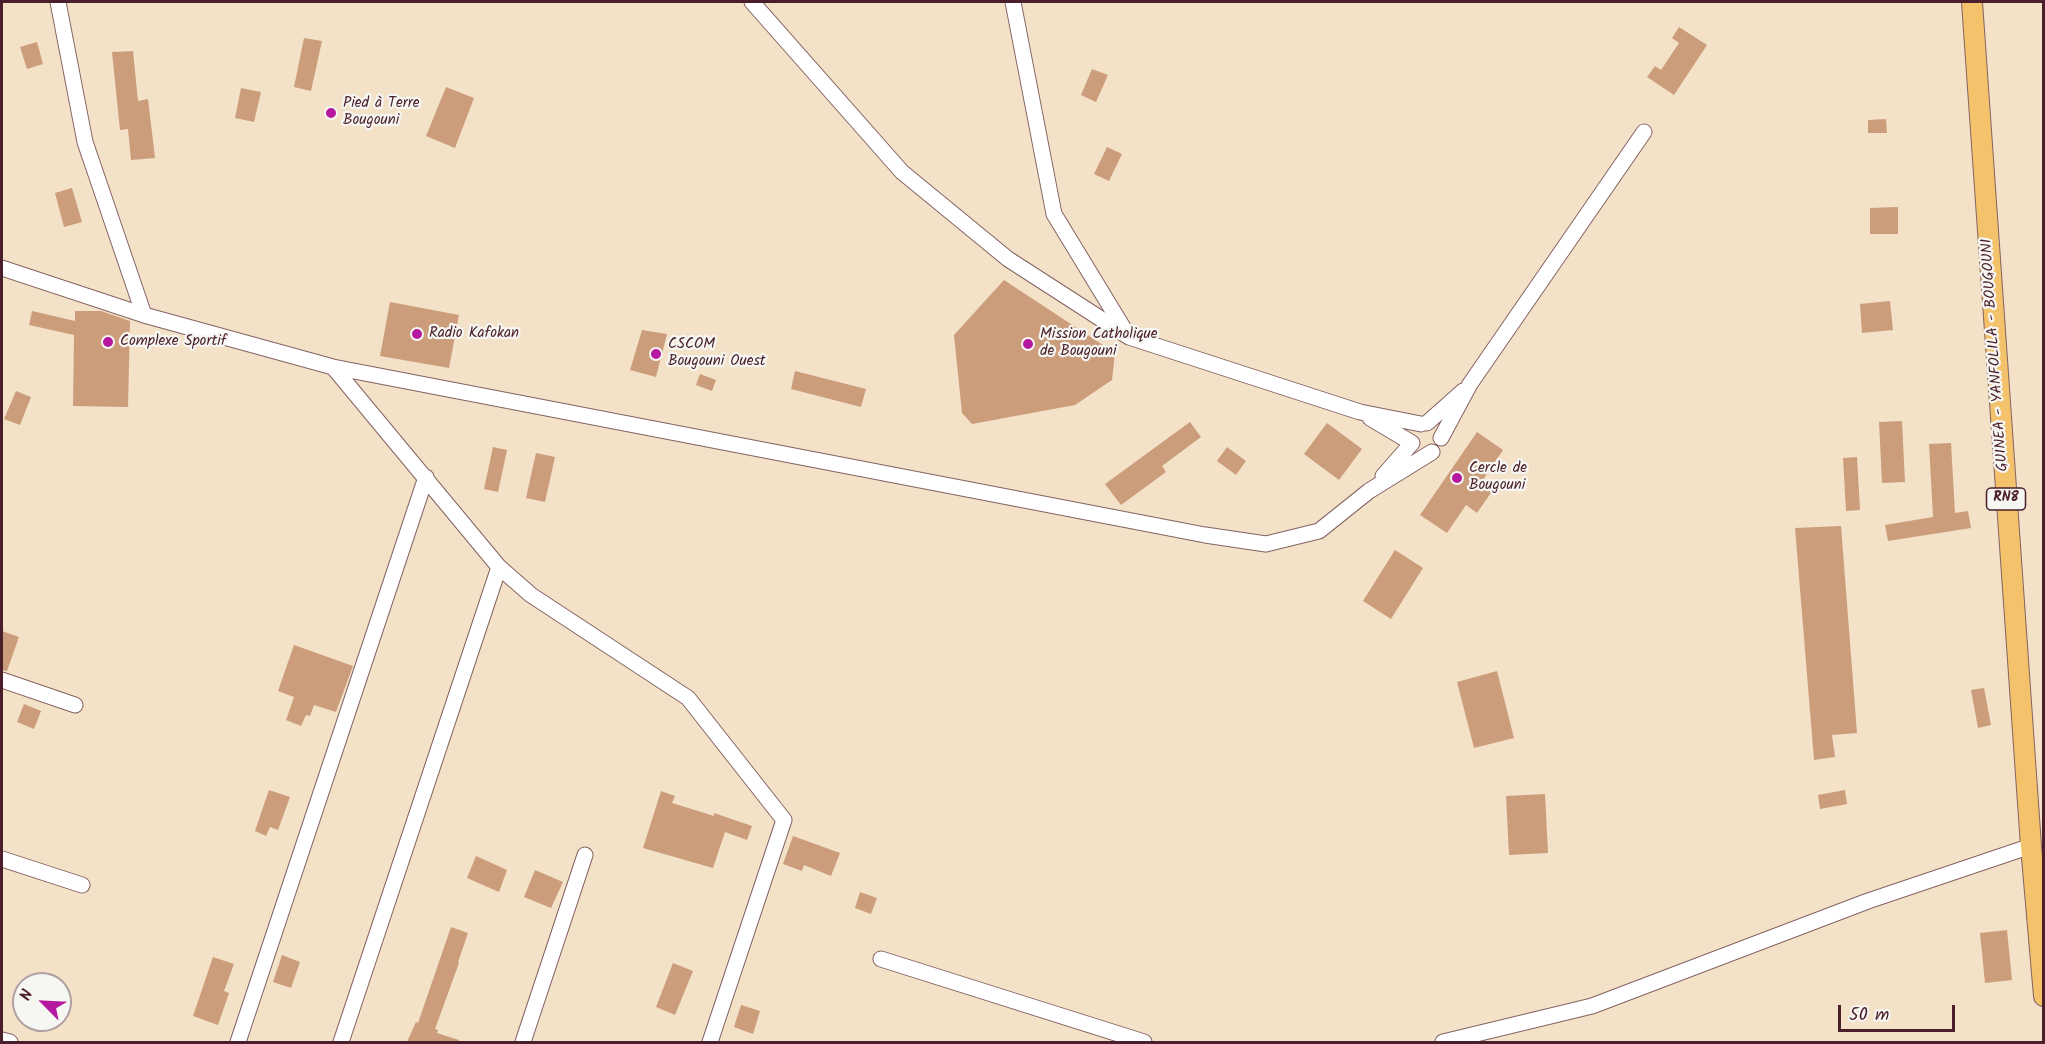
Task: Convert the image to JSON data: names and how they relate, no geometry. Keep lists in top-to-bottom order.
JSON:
{
  "streets": {
    "main road": ["GUINEA - YANFOLILA - BOUGOUNI", "RN8"]
  },
  "places": [
    "Pied à Terre Bougouni",
    "Radio Kafokan",
    "Complexe Sportif",
    "Mission Catholique de Bougouni",
    "CSCOM Bougouni Ouest",
    "Cercle de Bougouni"
  ],
  "scale_bar": "50 m",
  "north": "top left"
}
